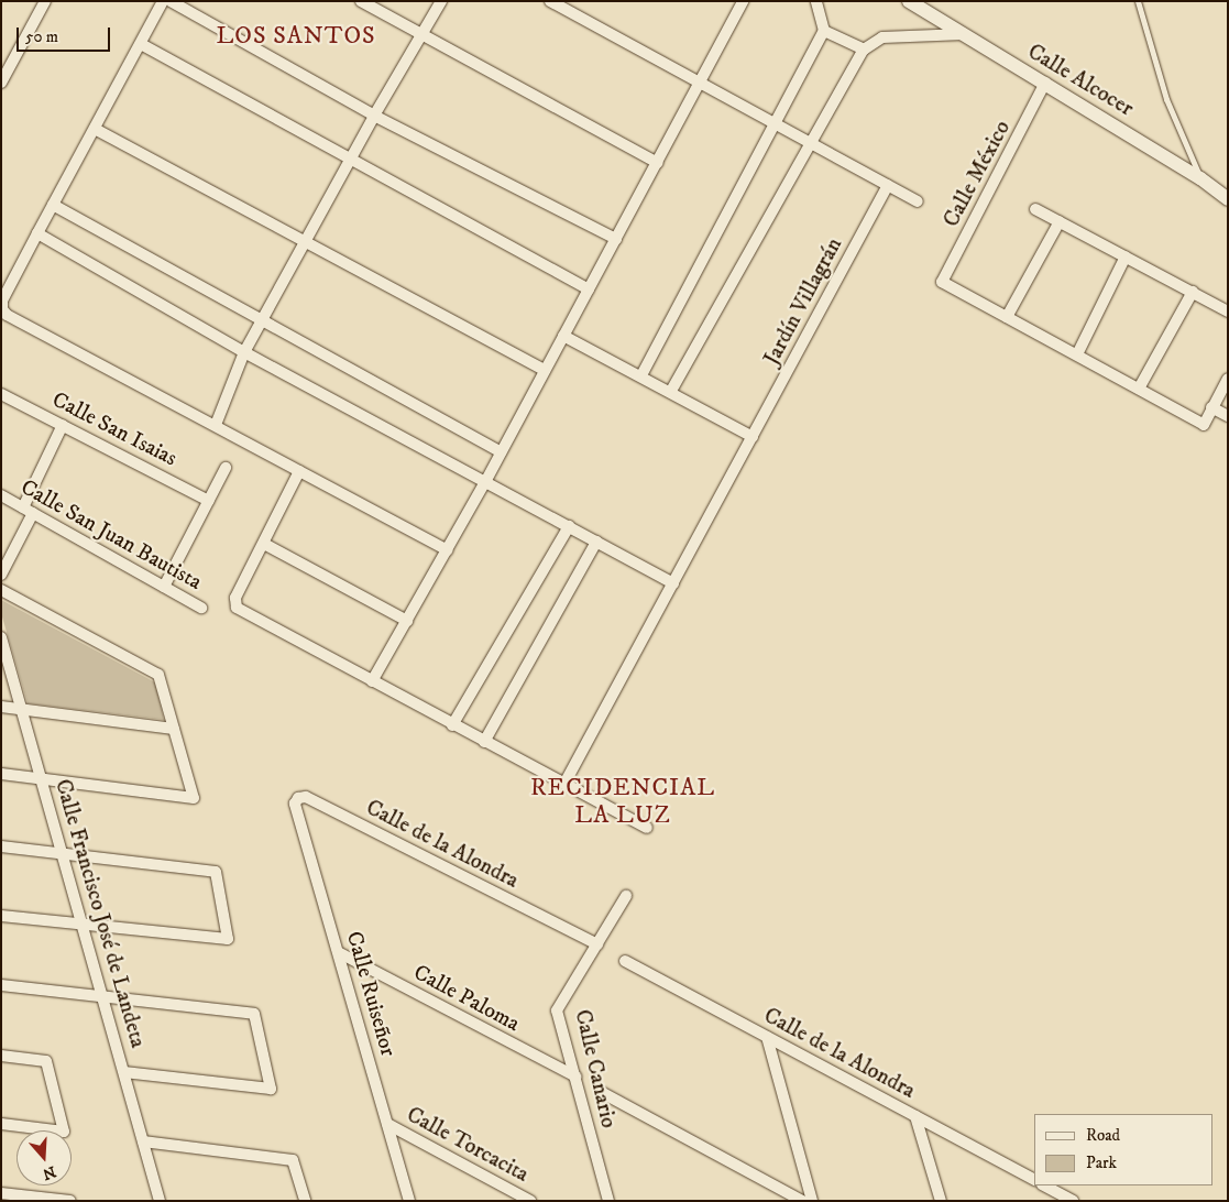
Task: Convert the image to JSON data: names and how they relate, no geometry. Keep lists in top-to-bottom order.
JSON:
{
  "streets": {
    "street": [
      "Calle Alcocer",
      "Calle México",
      "Jardín Villagrán",
      "Calle San Isaias",
      "Calle San Juan Bautista",
      "Calle de la Alondra",
      "Calle Francisco José de Landeta",
      "Calle Ruiseñor",
      "Calle Paloma",
      "Calle Canario",
      "Calle Torcacita"
    ]
  },
  "crossings": [
    ["Calle Alcocer", "Calle México"],
    ["Calle de la Alondra", "Calle Ruiseñor"],
    ["Calle de la Alondra", "Calle Canario"],
    ["Calle Ruiseñor", "Calle Paloma"],
    ["Calle Ruiseñor", "Calle Torcacita"],
    ["Calle Paloma", "Calle Canario"]
  ],
  "districts": ["LOS SANTOS", "RECIDENCIAL LA LUZ"],
  "legend": ["Road", "Park"],
  "scale_bar": "50 m",
  "north": "bottom"
}
